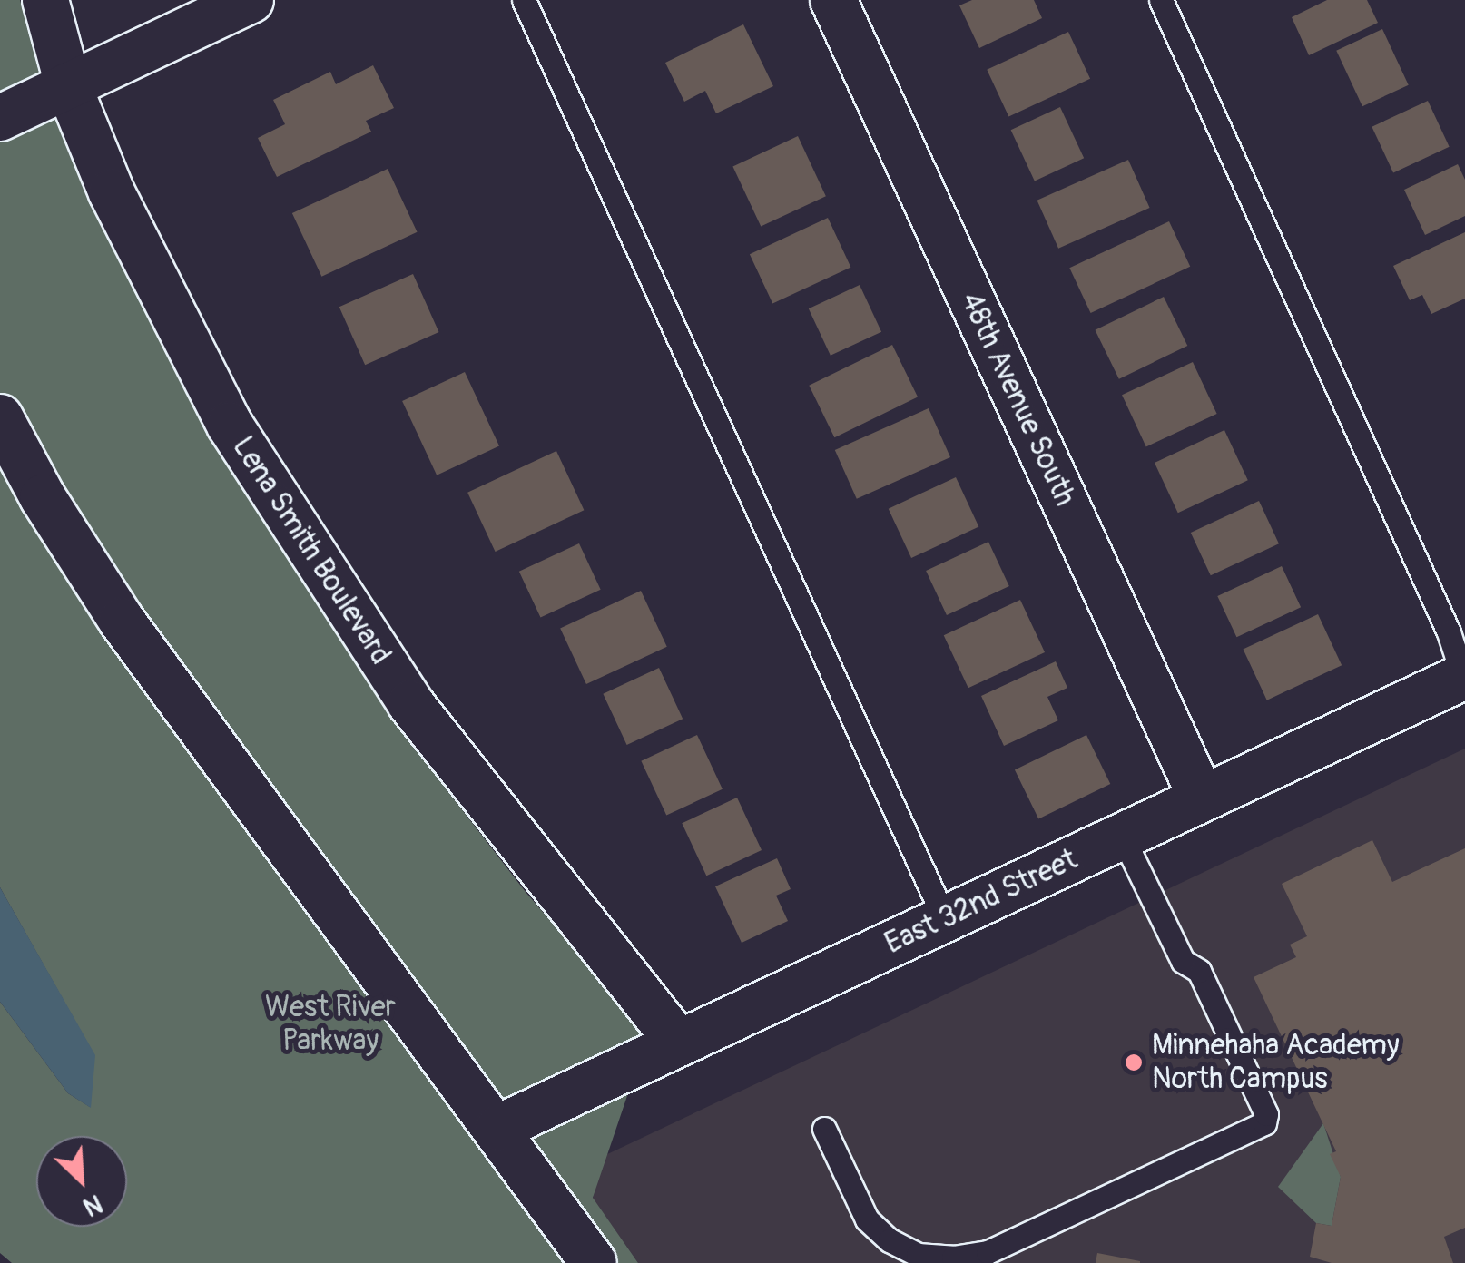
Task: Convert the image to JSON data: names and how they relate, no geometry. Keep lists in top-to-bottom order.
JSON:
{
  "streets": {
    "street": ["48th Avenue South", "Lena Smith Boulevard", "East 32nd Street"]
  },
  "crossings": [
    ["48th Avenue South", "East 32nd Street"],
    ["Lena Smith Boulevard", "East 32nd Street"]
  ],
  "parks": ["West River Parkway"],
  "places": ["Minnehaha Academy North Campus"],
  "north": "bottom right"
}
